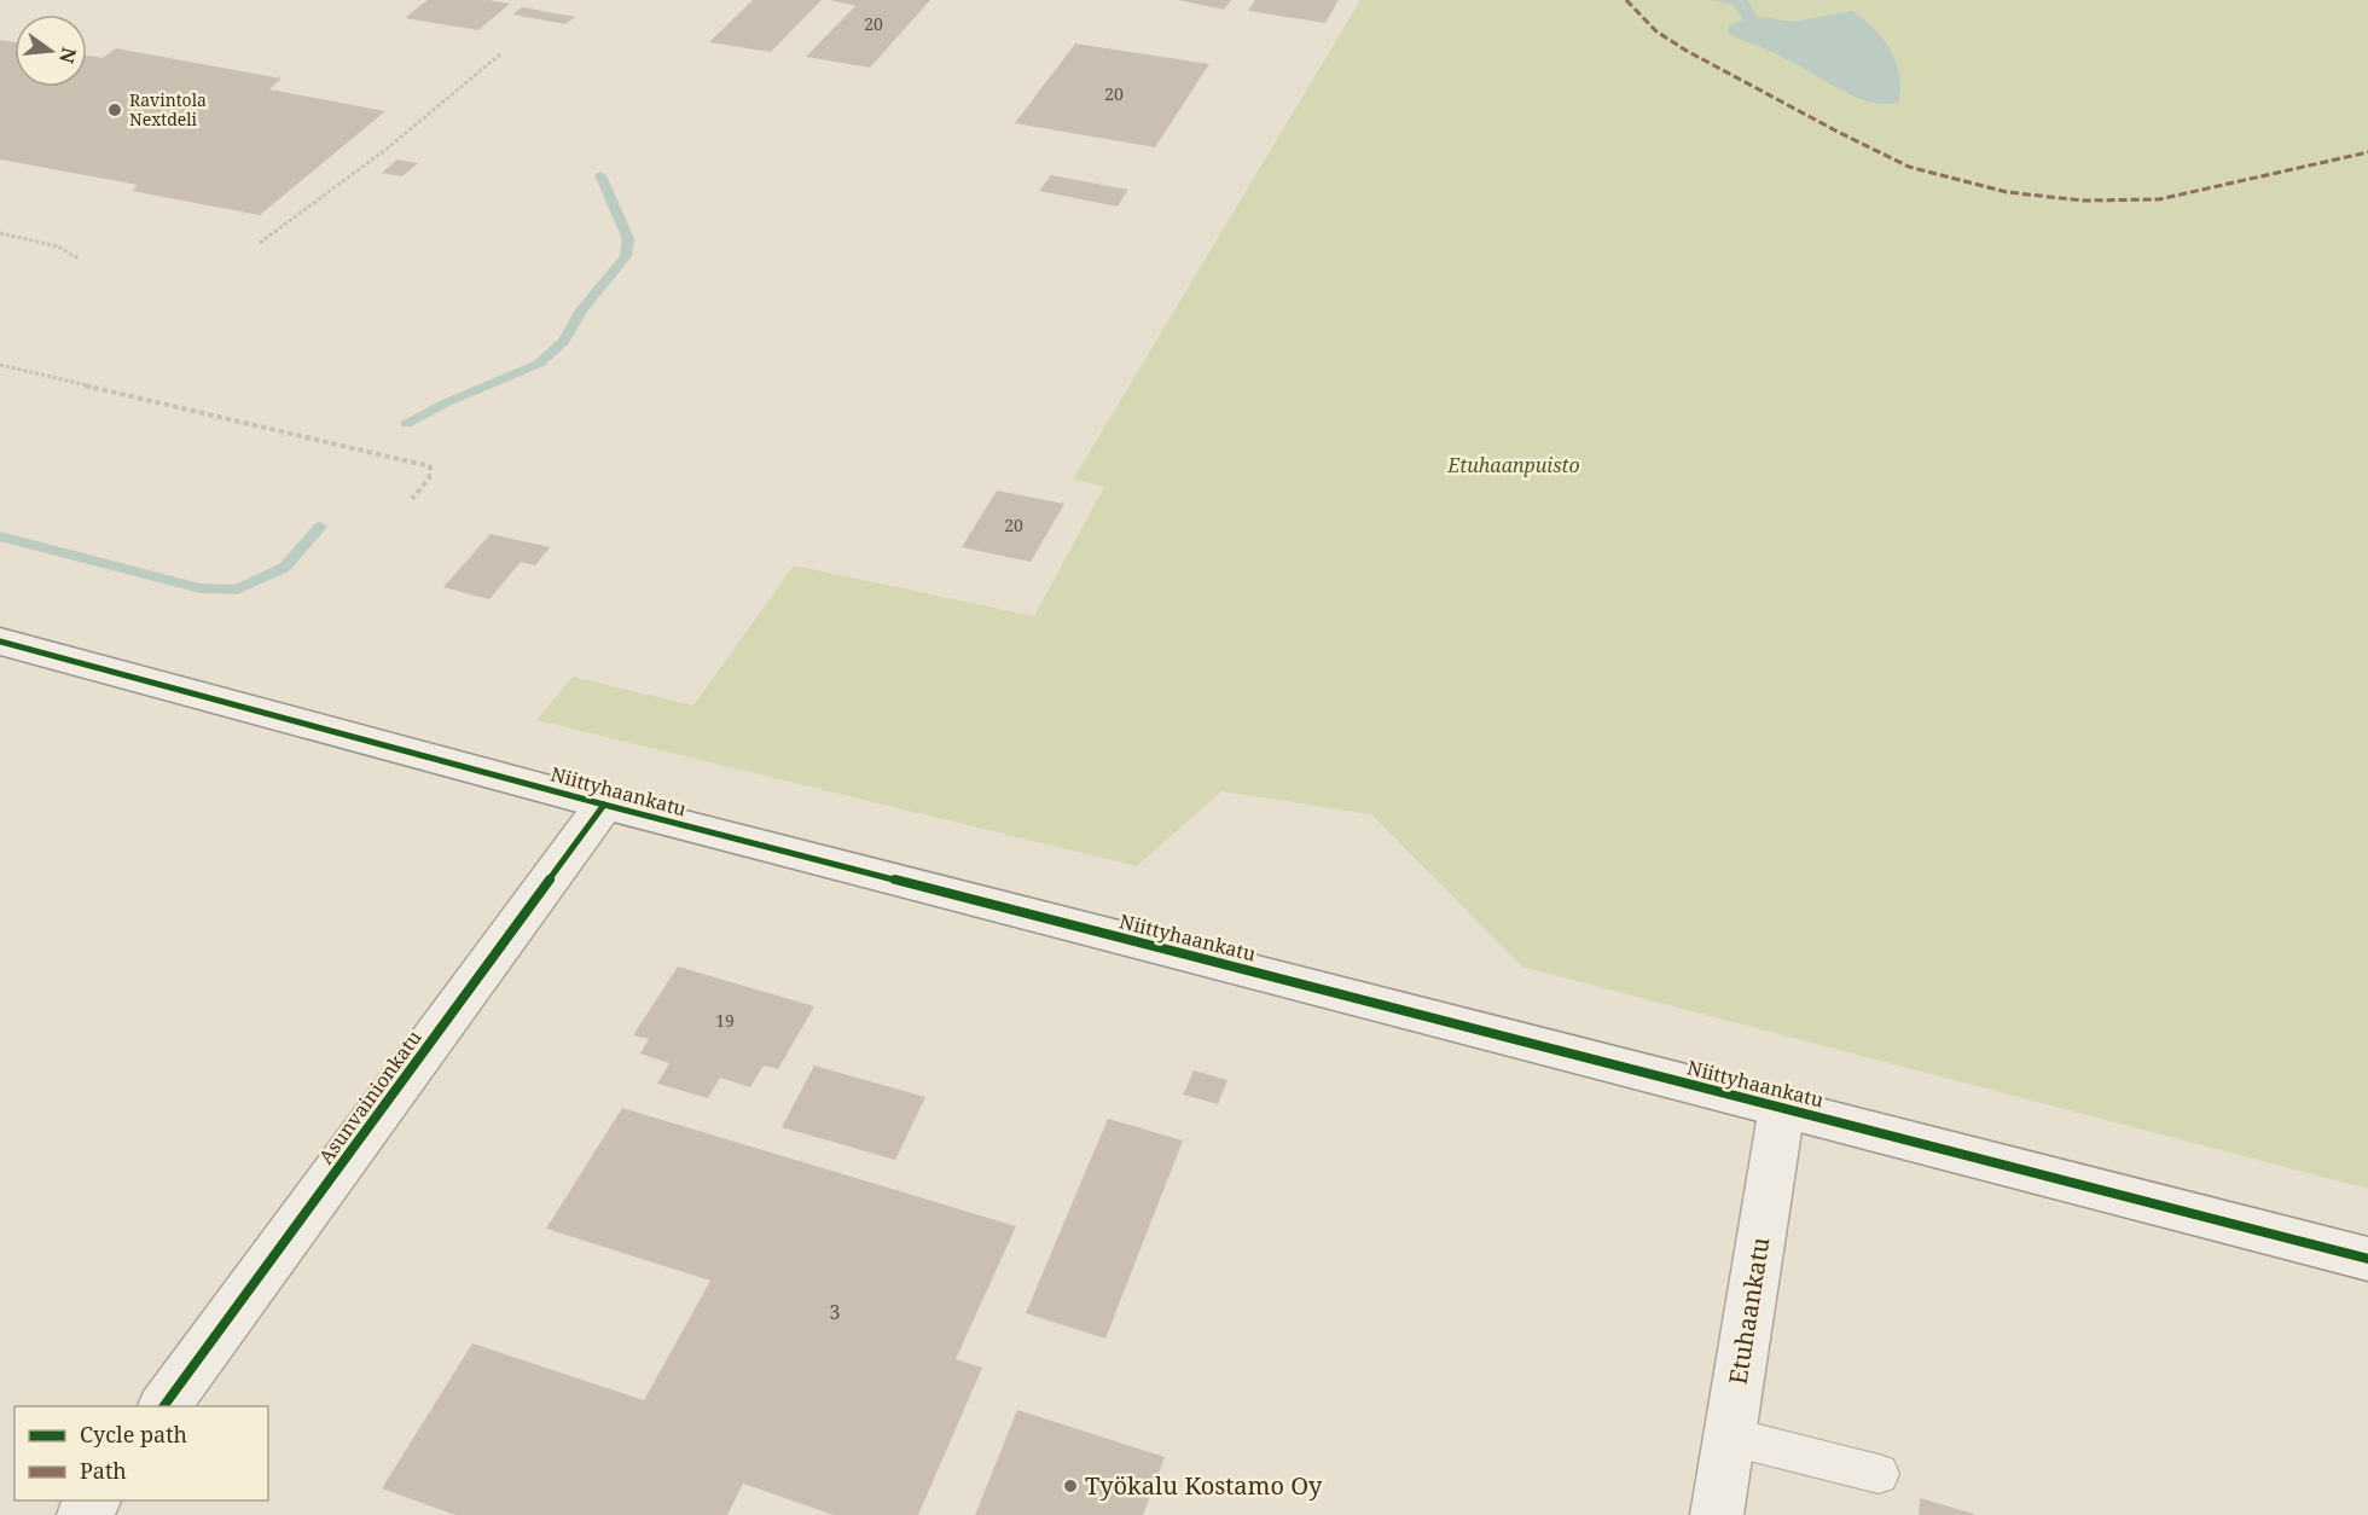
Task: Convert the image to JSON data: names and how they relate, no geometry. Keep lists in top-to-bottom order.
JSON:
{
  "streets": {
    "street": ["Niittyhaankatu", "Asunvainionkatu", "Etuhaankatu"]
  },
  "crossings": [
    ["Niittyhaankatu", "Asunvainionkatu"],
    ["Niittyhaankatu", "Etuhaankatu"]
  ],
  "parks": ["Etuhaanpuisto"],
  "places": ["Ravintola Nextdeli", "Työkalu Kostamo Oy"],
  "house_numbers": [
    "20",
    "20",
    "20",
    "19",
    "3"
  ],
  "legend": ["Cycle path", "Path"],
  "north": "right"
}
